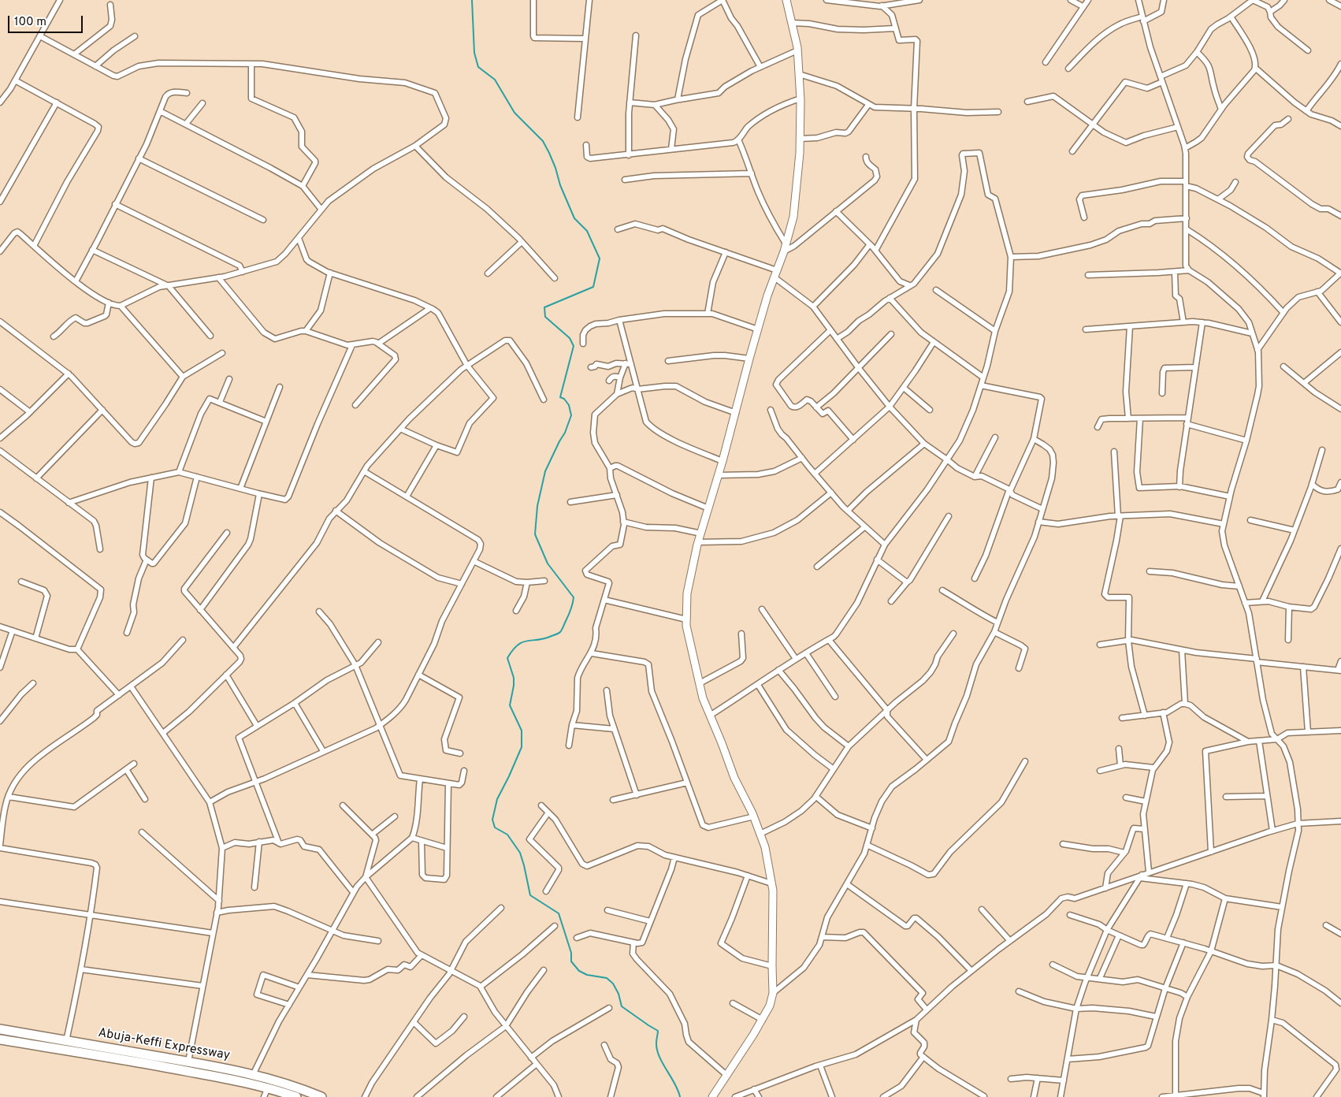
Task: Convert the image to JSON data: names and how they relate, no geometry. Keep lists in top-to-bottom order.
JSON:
{
  "streets": {
    "highway": ["Abuja-Keffi Expressway"]
  },
  "scale_bar": "100 m"
}
